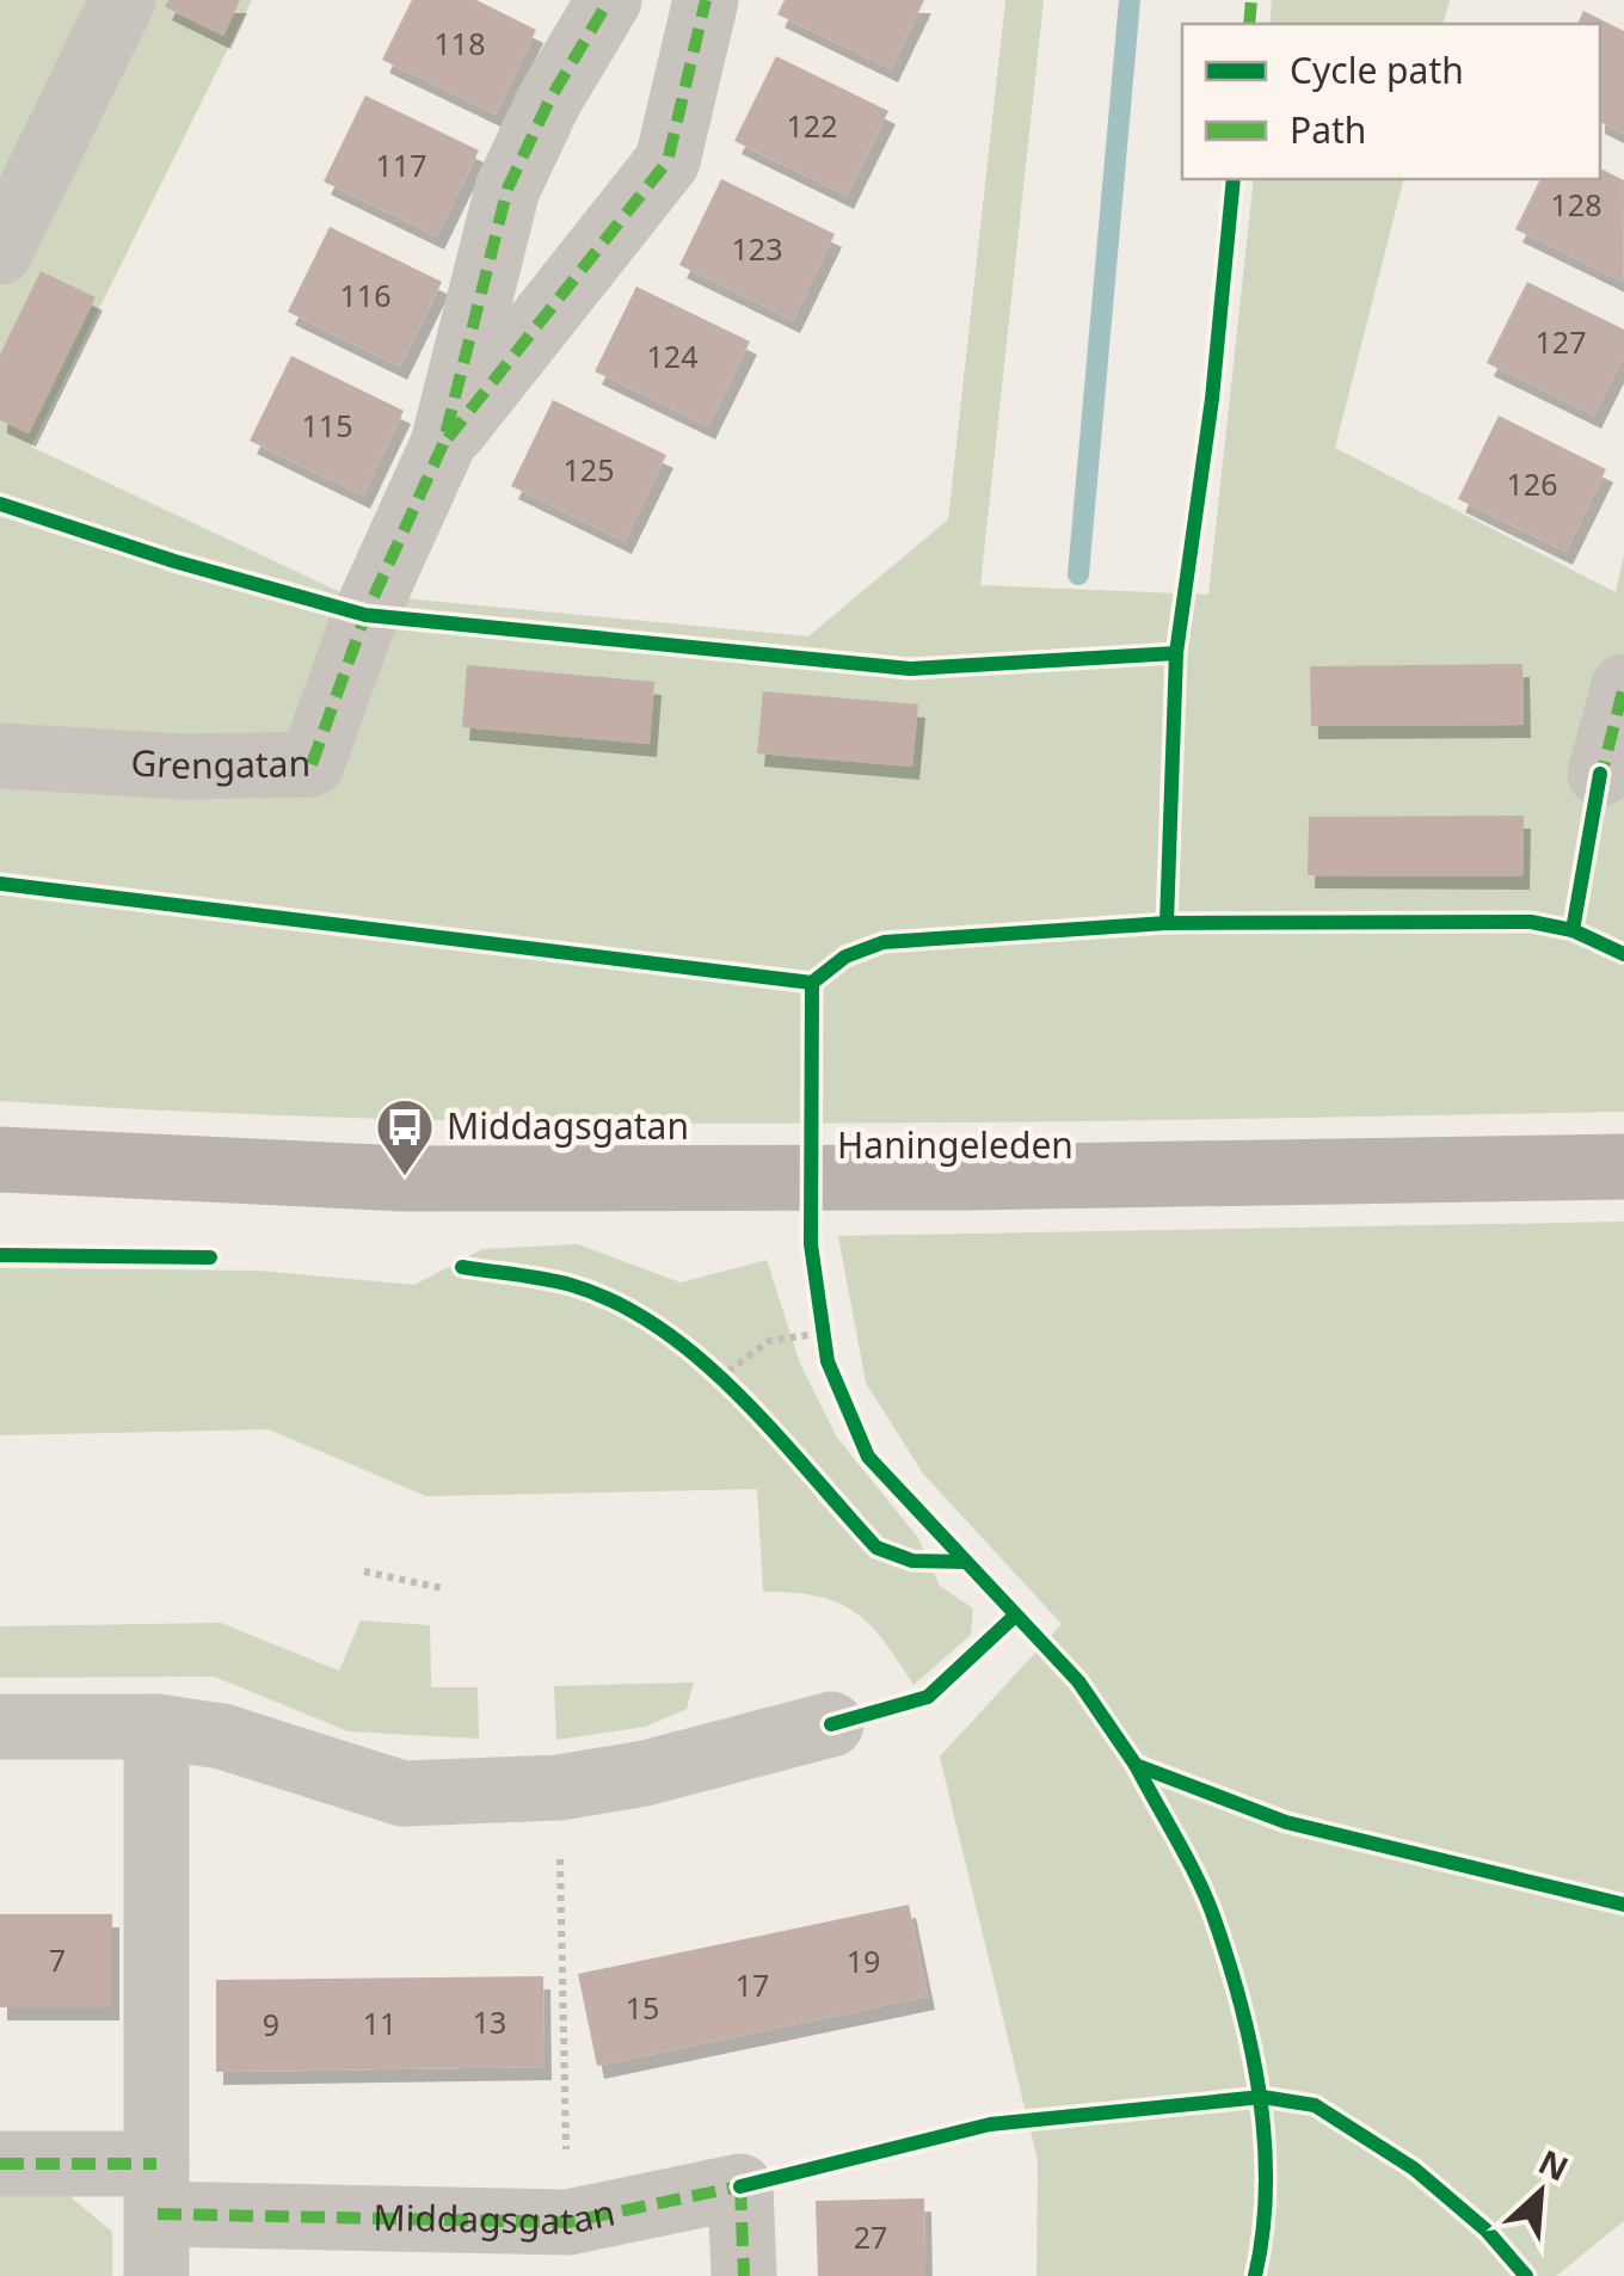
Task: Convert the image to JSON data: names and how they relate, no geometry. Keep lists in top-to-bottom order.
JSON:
{
  "streets": {
    "main road": ["Haningeleden"],
    "street": ["Grengatan", "Middagsgatan"]
  },
  "places": {
    "bus stop": ["Middagsgatan"]
  },
  "house_numbers": [
    "118",
    "122",
    "117",
    "128",
    "123",
    "116",
    "127",
    "124",
    "115",
    "125",
    "126",
    "7",
    "19",
    "17",
    "15",
    "13",
    "11",
    "9",
    "27"
  ],
  "legend": ["Cycle path", "Path"],
  "north": "top right"
}
